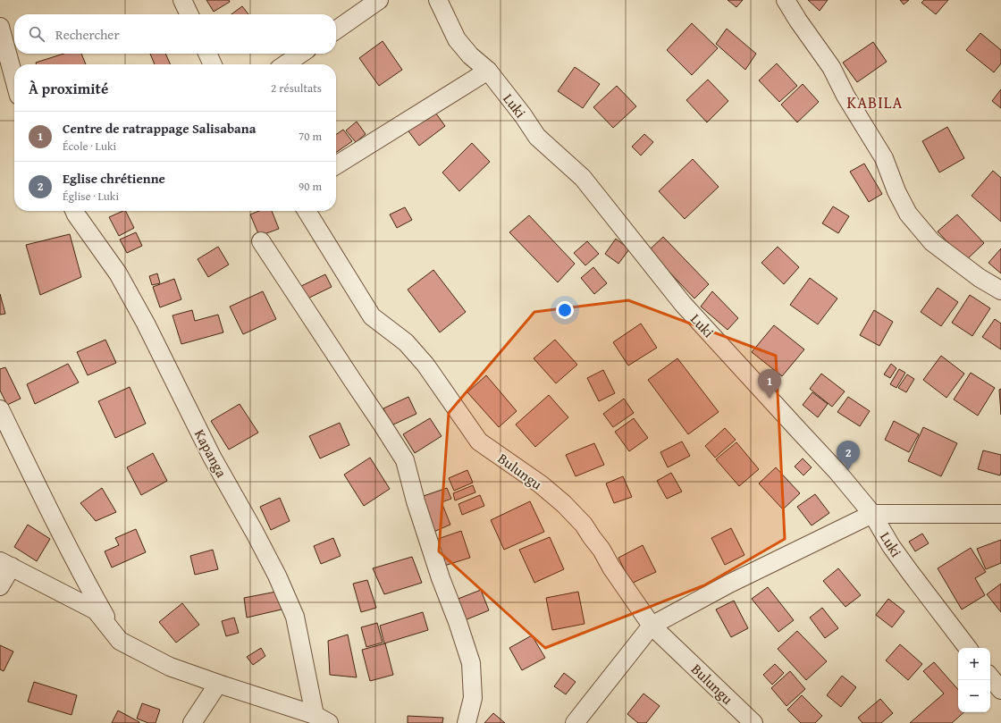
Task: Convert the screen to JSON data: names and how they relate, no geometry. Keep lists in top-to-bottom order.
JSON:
{
  "streets": {
    "street": ["Luki", "Kapanga", "Bulungu"]
  },
  "districts": ["KABILA"],
  "page": {
    "search": "Rechercher",
    "heading": ["À proximité", "2 résultats"],
    "list": [
      {
        "mark": "1",
        "name": "Centre de ratrappage Salisabana",
        "note": "École · Luki",
        "value": "70 m"
      },
      {
        "mark": "2",
        "name": "Eglise chrétienne",
        "note": "Église · Luki",
        "value": "90 m"
      }
    ],
    "pins": ["1", "2"],
    "map_buttons": ["+", "−"]
  }
}
